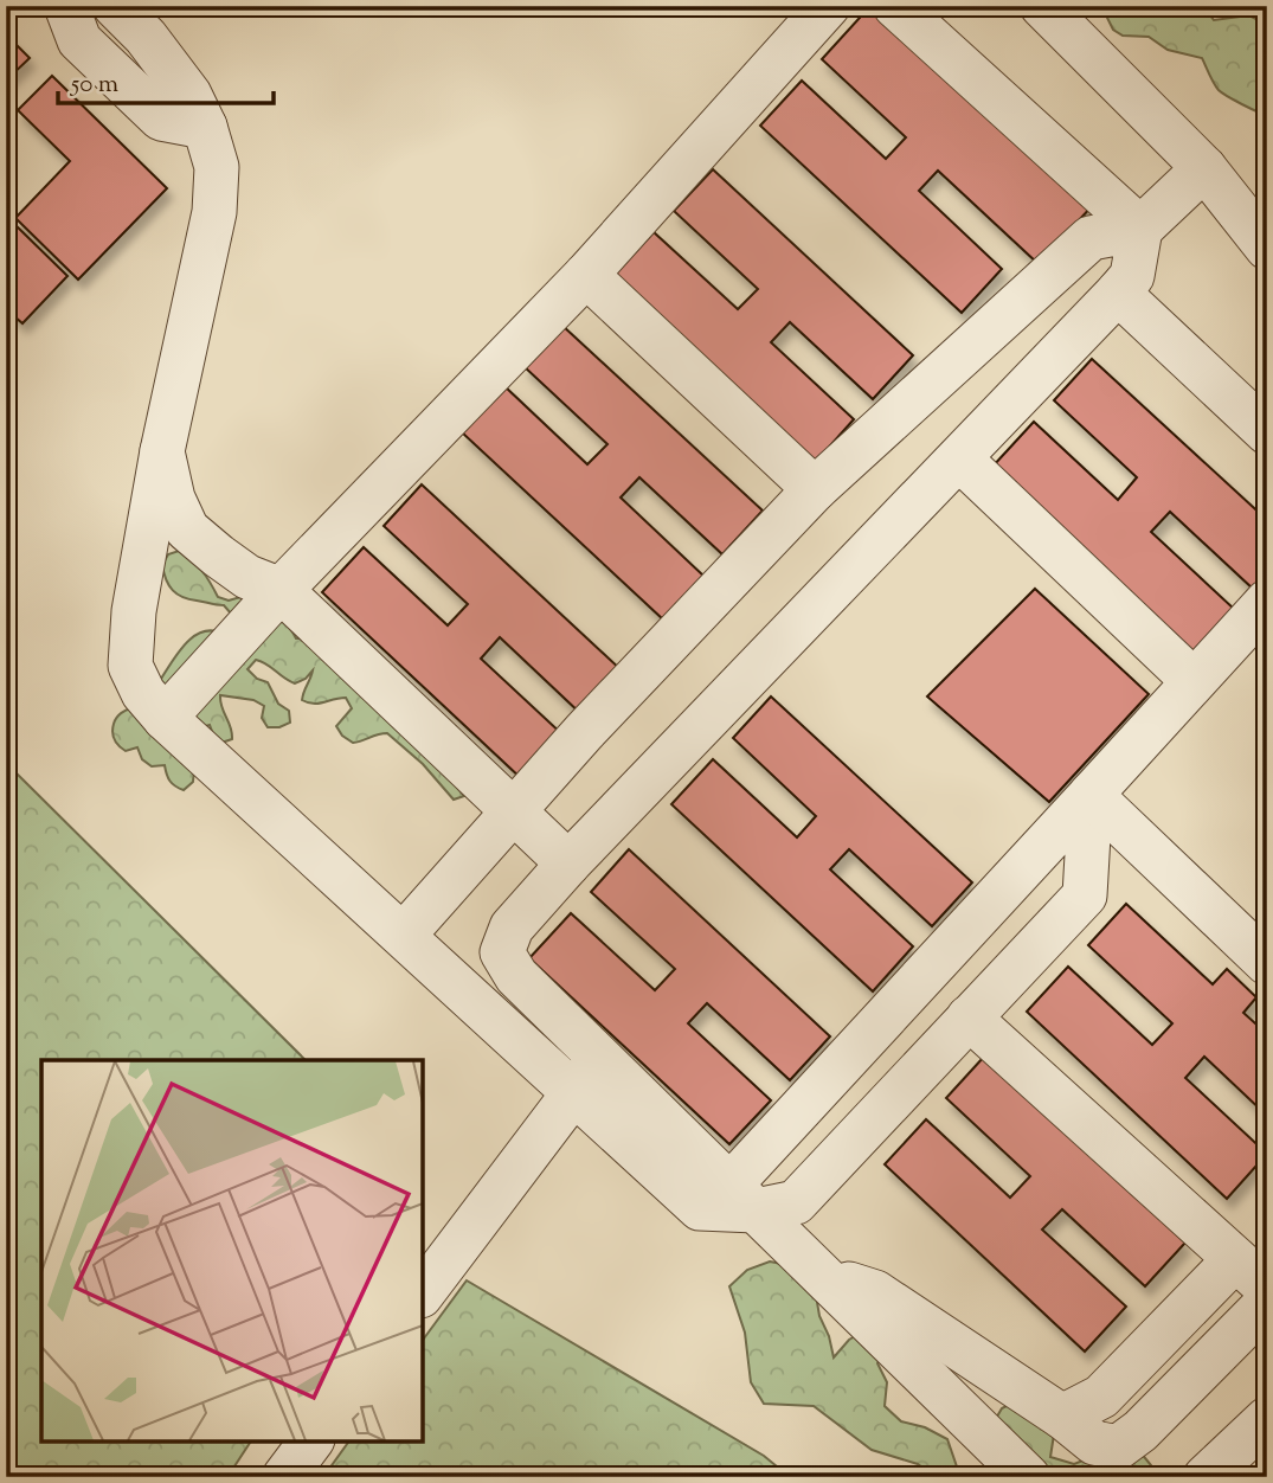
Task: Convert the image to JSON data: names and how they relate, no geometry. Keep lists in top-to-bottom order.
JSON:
{
  "scale_bar": "50 m"
}
